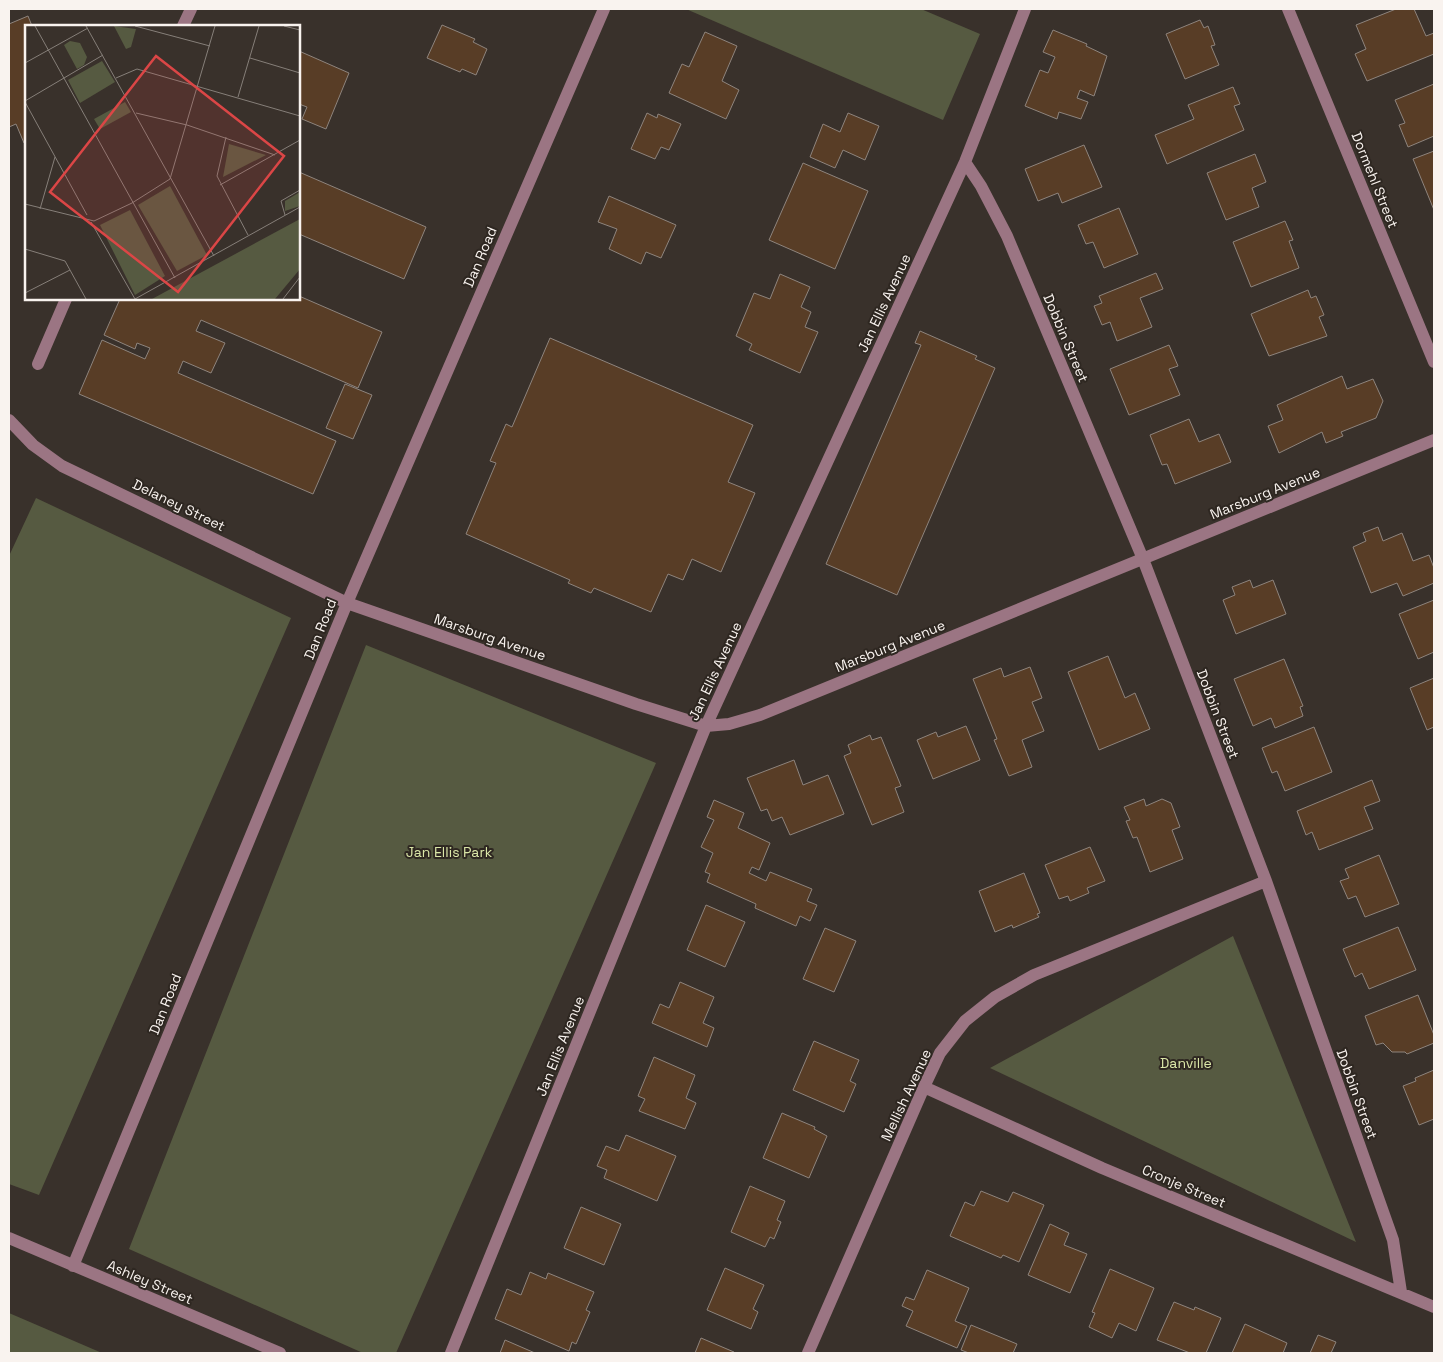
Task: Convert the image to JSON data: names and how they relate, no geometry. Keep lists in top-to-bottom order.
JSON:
{
  "streets": {
    "street": [
      "Dormehl Street",
      "Dan Road",
      "Jan Ellis Avenue",
      "Dobbin Street",
      "Marsburg Avenue",
      "Delaney Street",
      "Mellish Avenue",
      "Cronje Street",
      "Ashley Street"
    ]
  },
  "crossings": [
    ["Dan Road", "Marsburg Avenue"],
    ["Dan Road", "Delaney Street"],
    ["Dan Road", "Ashley Street"],
    ["Jan Ellis Avenue", "Dobbin Street"],
    ["Jan Ellis Avenue", "Marsburg Avenue"],
    ["Dobbin Street", "Marsburg Avenue"],
    ["Dobbin Street", "Mellish Avenue"],
    ["Dobbin Street", "Cronje Street"],
    ["Marsburg Avenue", "Delaney Street"],
    ["Mellish Avenue", "Cronje Street"]
  ],
  "parks": ["Jan Ellis Park", "Danville"]
}
